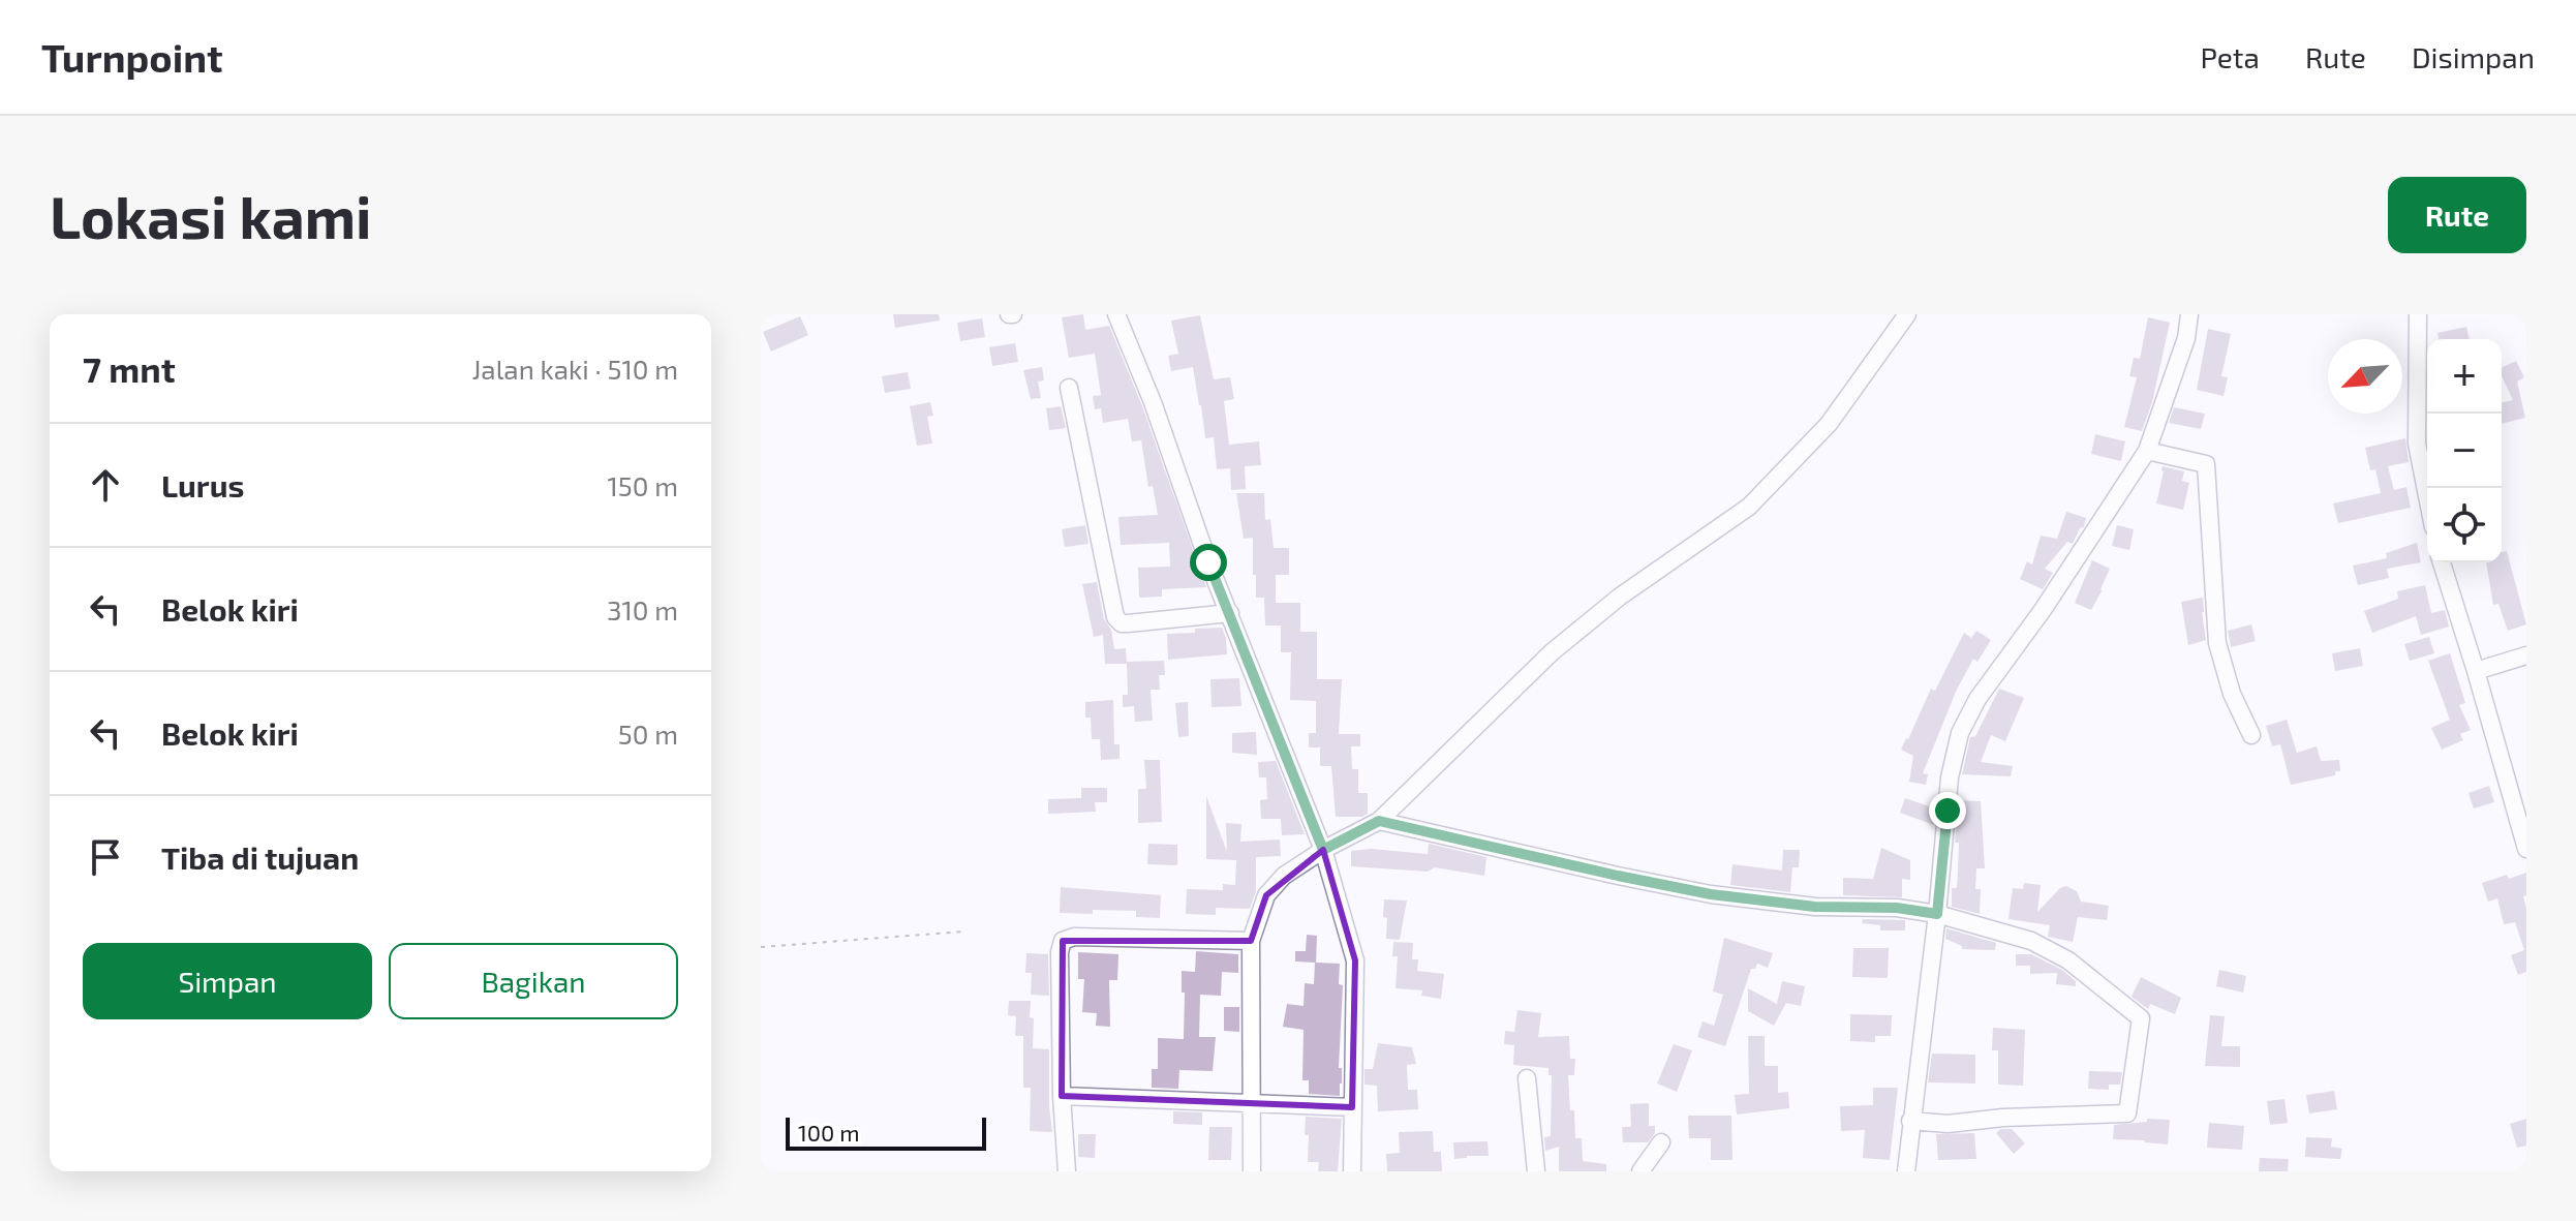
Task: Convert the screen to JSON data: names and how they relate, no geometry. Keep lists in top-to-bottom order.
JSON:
{
  "scale_bar": "100 m",
  "north": "bottom left",
  "page": {
    "header": "Turnpoint",
    "nav": ["Peta", "Rute", "Disimpan"],
    "buttons": [
      "Rute",
      ["Simpan", "Bagikan"]
    ],
    "title": "Lokasi kami",
    "heading": ["7 mnt", "Jalan kaki · 510 m"],
    "map_buttons": ["+", "−"],
    "list": [
      ["Lurus", "150 m"],
      ["Belok kiri", "310 m"],
      ["Belok kiri", "50 m"],
      "Tiba di tujuan"
    ],
    "scale": "100 m"
  }
}
